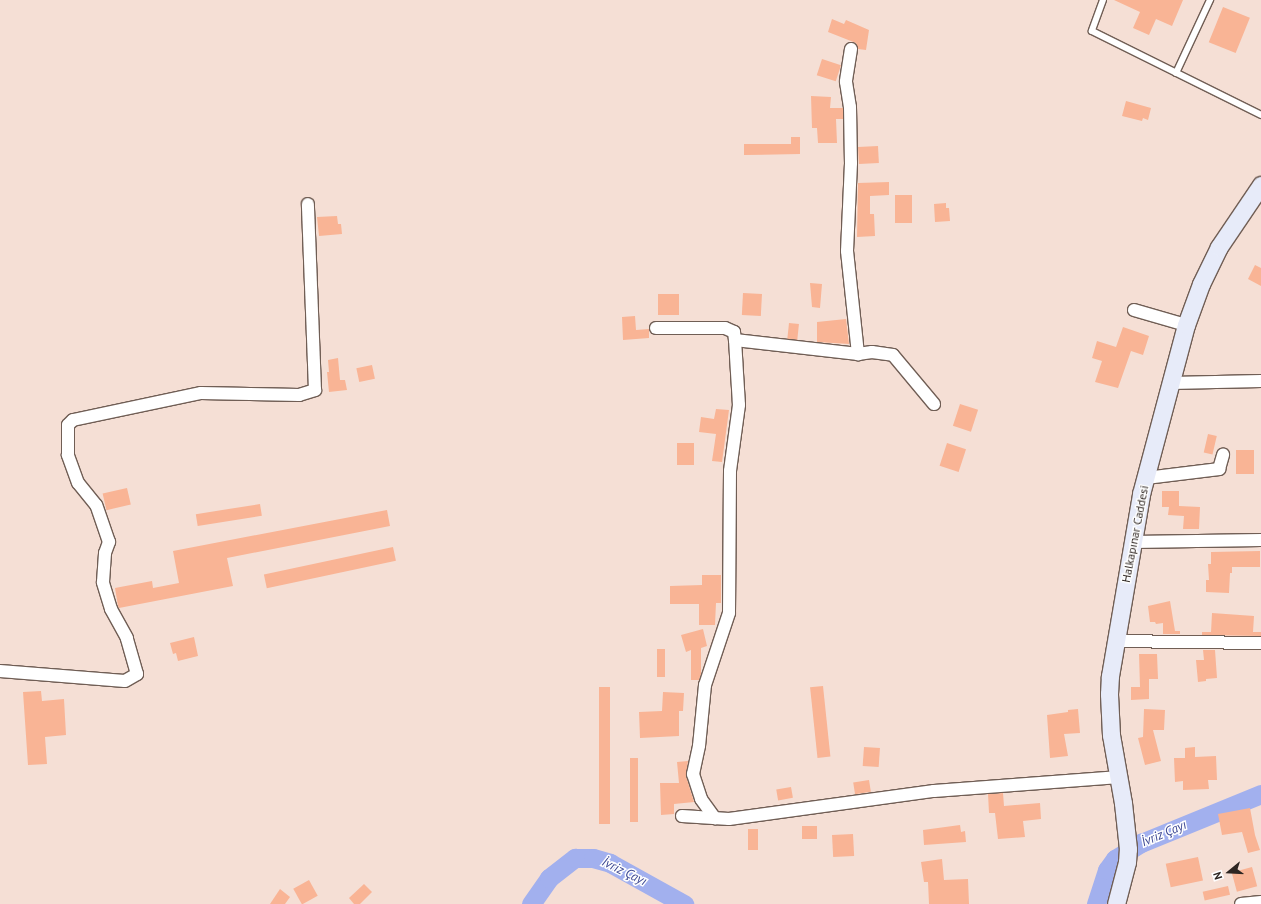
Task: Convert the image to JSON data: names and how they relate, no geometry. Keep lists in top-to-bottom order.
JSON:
{
  "streets": {
    "main road": ["Halkapınar Caddesi"]
  },
  "water": ["İvriz Çayı"],
  "north": "left"
}
